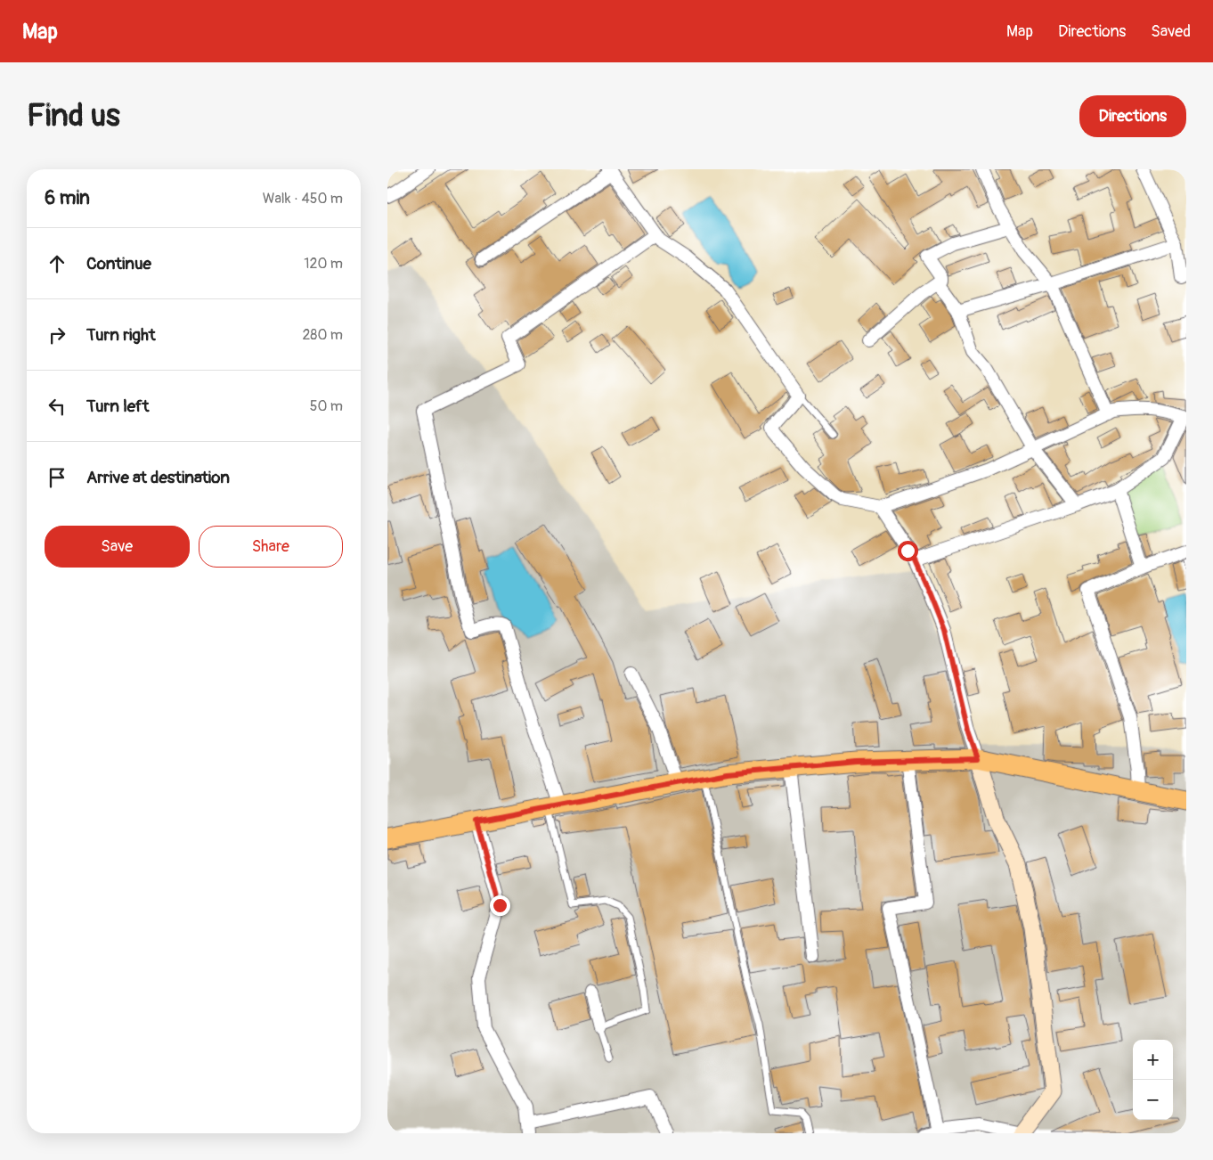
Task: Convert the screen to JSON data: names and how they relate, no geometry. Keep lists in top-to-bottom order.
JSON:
{
  "page": {
    "header": "Map",
    "nav": ["Map", "Directions", "Saved"],
    "buttons": [
      "Directions",
      ["Save", "Share"]
    ],
    "title": "Find us",
    "heading": ["6 min", "Walk · 450 m"],
    "list": [
      ["Continue", "120 m"],
      ["Turn right", "280 m"],
      ["Turn left", "50 m"],
      "Arrive at destination"
    ],
    "map_buttons": ["+", "−"]
  }
}
